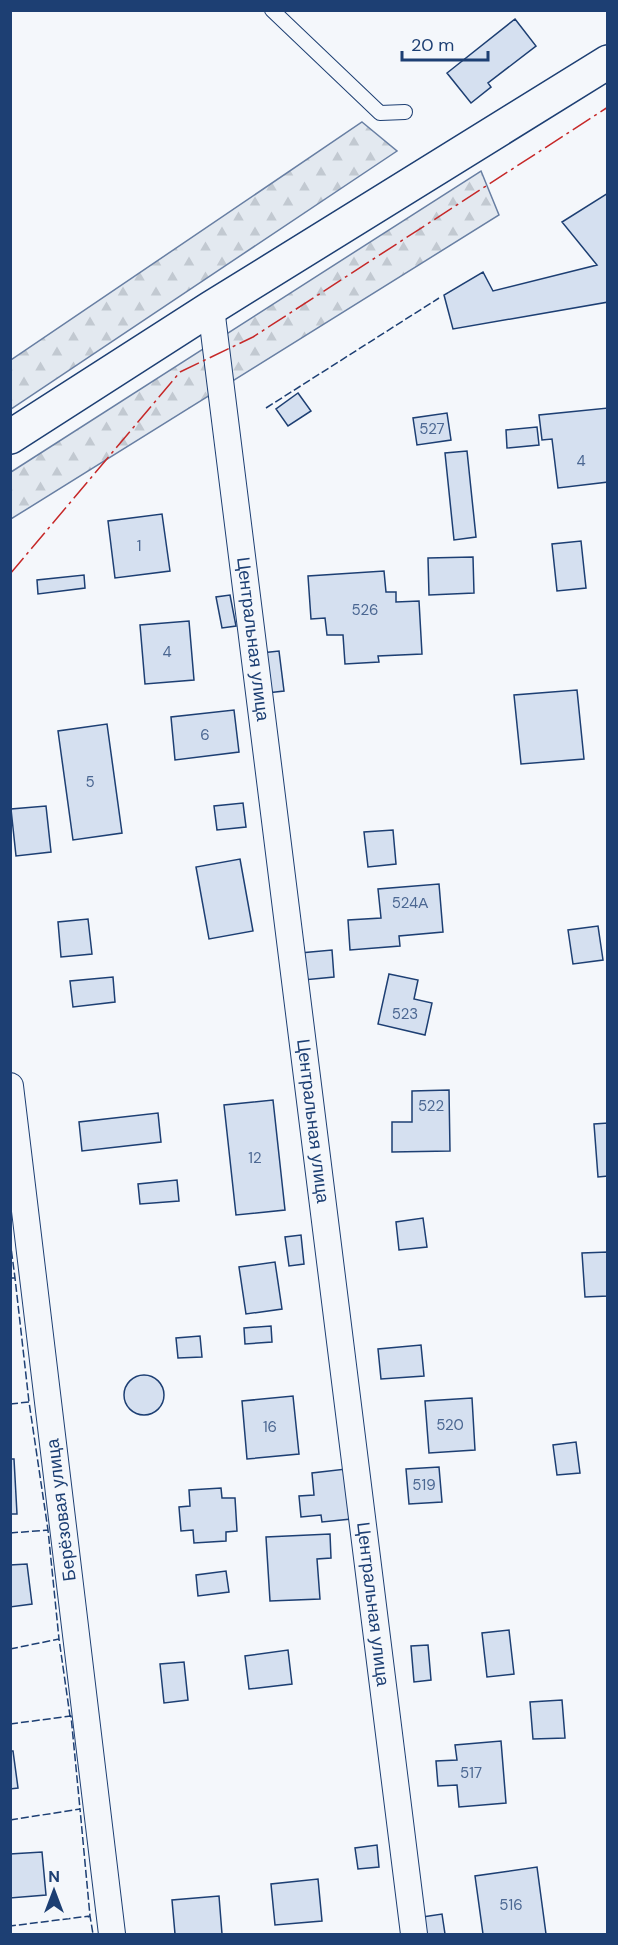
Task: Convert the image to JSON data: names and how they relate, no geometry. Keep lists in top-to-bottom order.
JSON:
{
  "streets": {
    "street": ["Центральная улица", "Берёзовая улица"]
  },
  "house_numbers": [
    "527",
    "4",
    "1",
    "526",
    "4",
    "6",
    "5",
    "524А",
    "523",
    "522",
    "12",
    "520",
    "16",
    "519",
    "517",
    "516"
  ],
  "scale_bar": "20 m",
  "north": "top"
}
